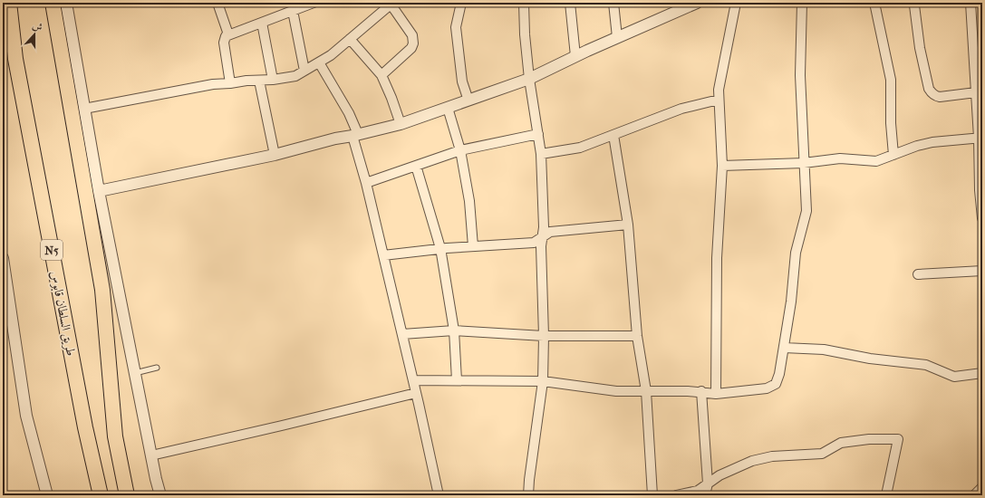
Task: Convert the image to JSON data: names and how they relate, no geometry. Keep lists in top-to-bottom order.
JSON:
{
  "streets": {
    "highway": ["N5", "طريق السلطان قابوس"]
  },
  "north": "top"
}
